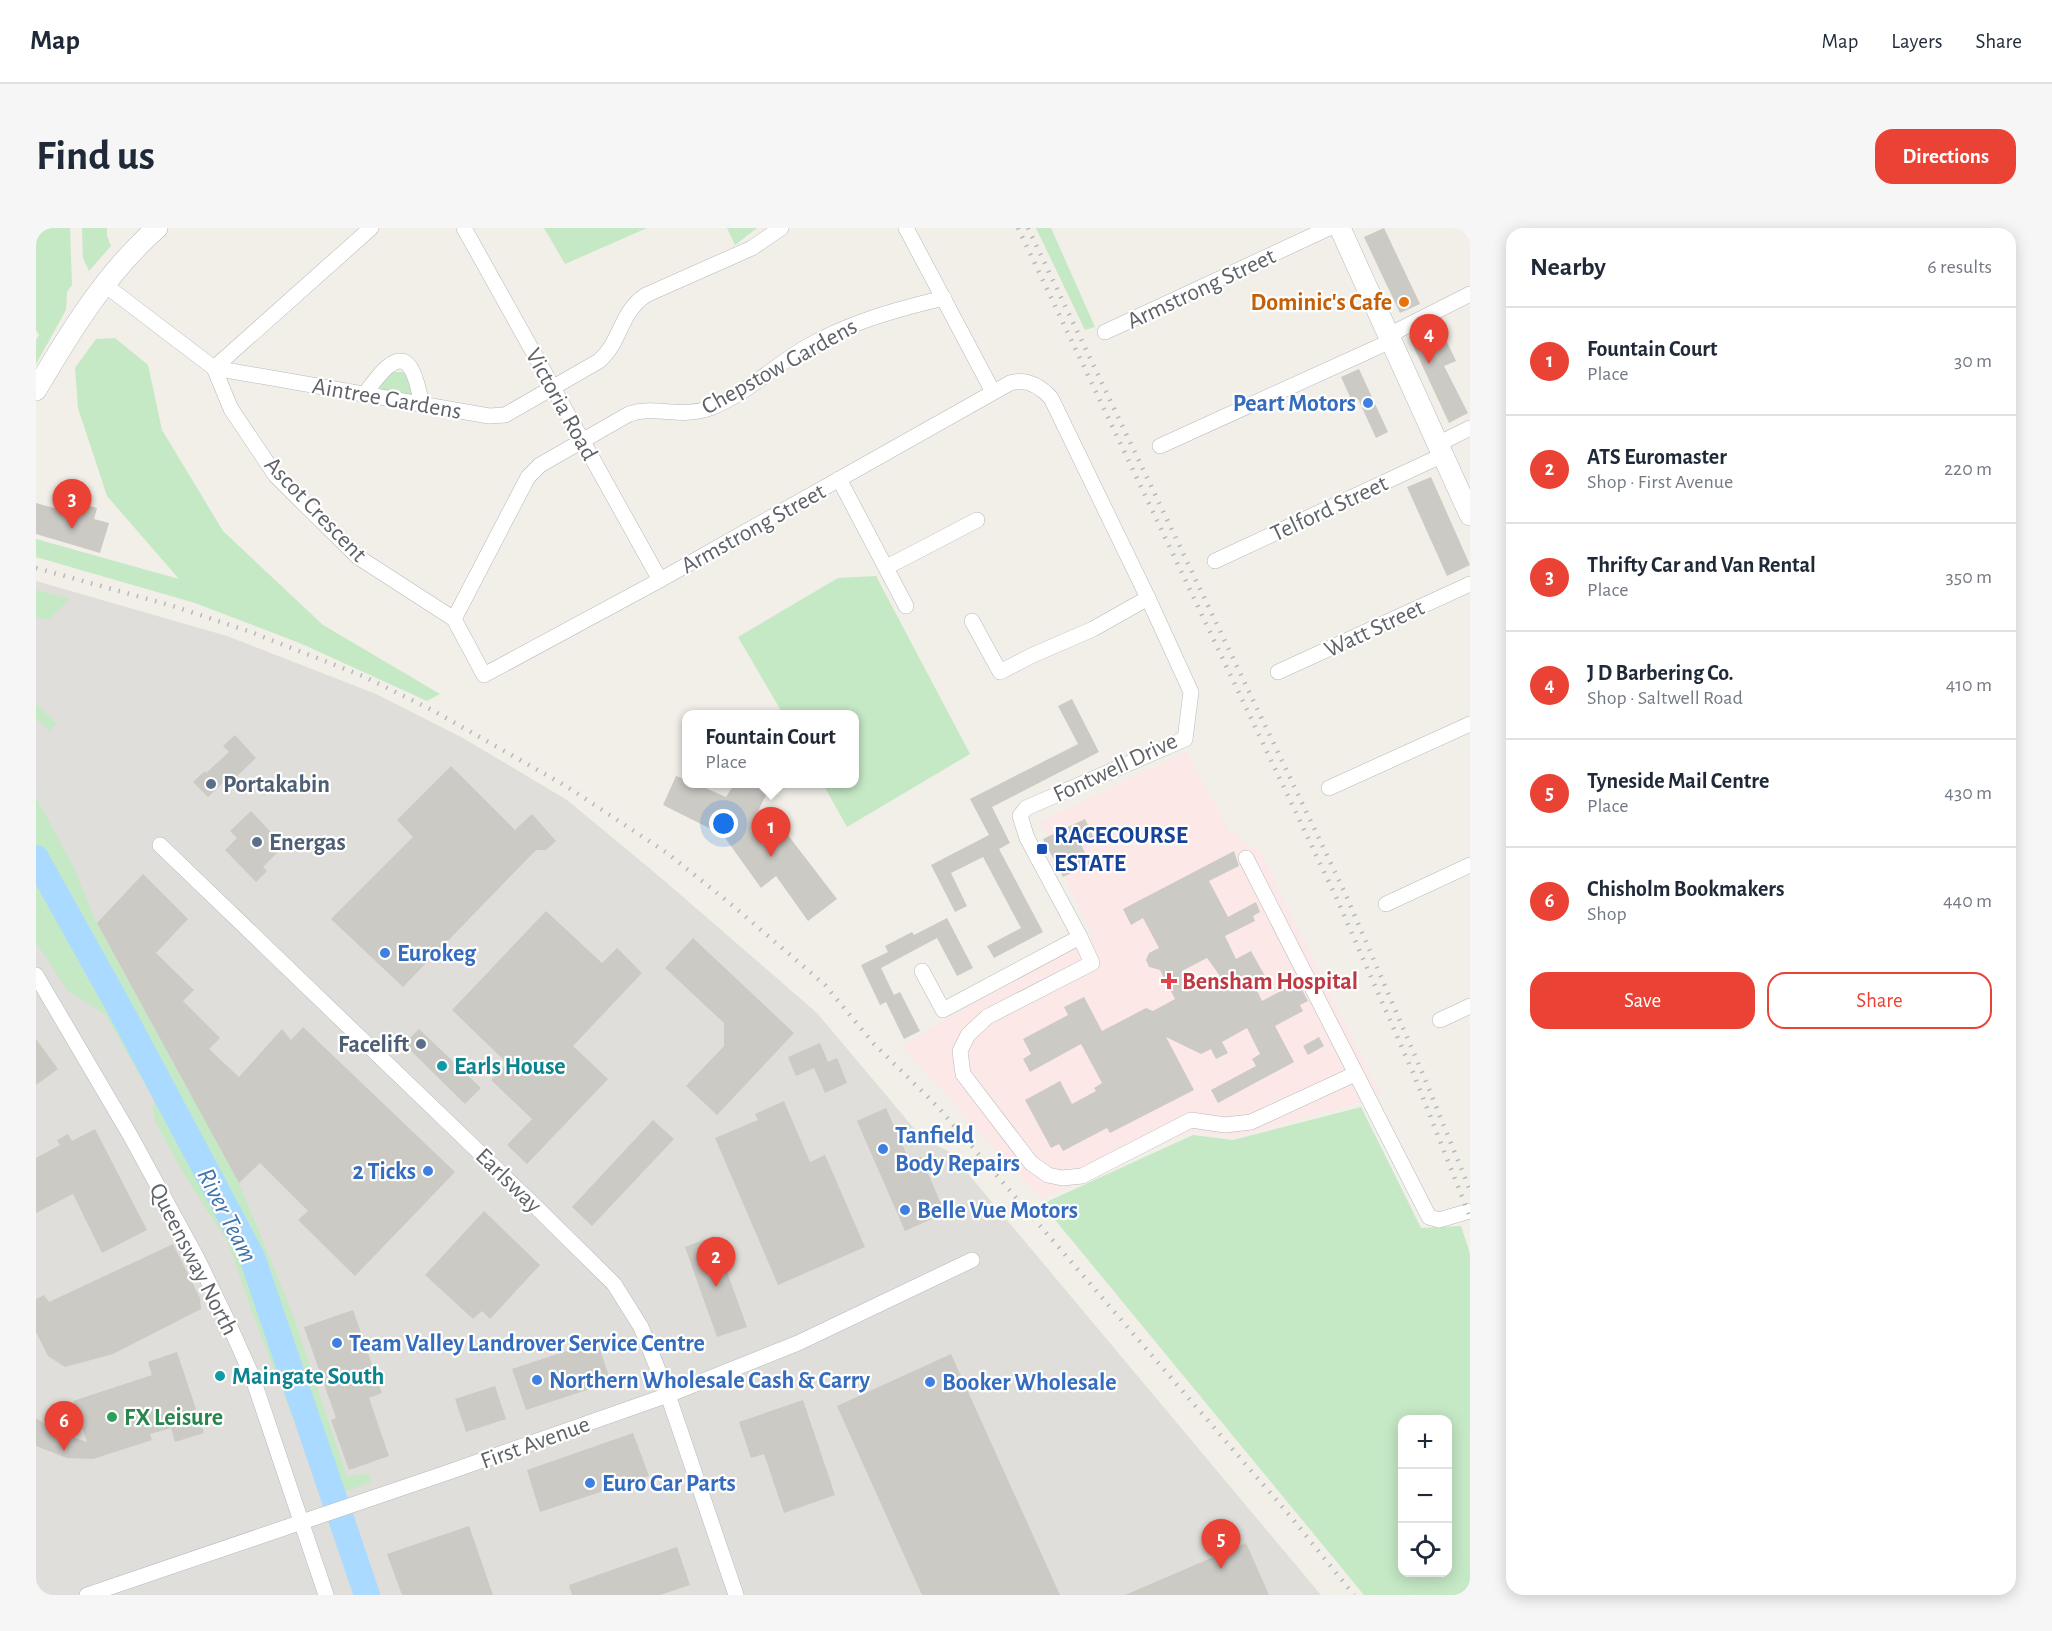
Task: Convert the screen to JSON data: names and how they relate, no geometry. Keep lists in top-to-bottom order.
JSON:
{
  "streets": {
    "street": [
      "Armstrong Street",
      "Chepstow Gardens",
      "Aintree Gardens",
      "Victoria Road",
      "Telford Street",
      "Ascot Crescent",
      "Watt Street",
      "Fontwell Drive",
      "Earlsway",
      "Queensway North",
      "First Avenue"
    ]
  },
  "crossings": [
    ["Armstrong Street", "Victoria Road"],
    ["Armstrong Street", "Ascot Crescent"],
    ["Armstrong Street", "Fontwell Drive"],
    ["Chepstow Gardens", "Victoria Road"],
    ["Chepstow Gardens", "Ascot Crescent"],
    ["Aintree Gardens", "Victoria Road"],
    ["Aintree Gardens", "Ascot Crescent"],
    ["Earlsway", "First Avenue"],
    ["Queensway North", "First Avenue"]
  ],
  "water": ["River Team"],
  "places": {
    "other": [
      "Dominic's Cafe",
      "Peart Motors",
      "Portakabin",
      "Energas",
      "Eurokeg",
      "Facelift",
      "Earls House",
      "Tanfield Body Repairs",
      "2 Ticks",
      "Belle Vue Motors",
      "Team Valley Landrover Service Centre",
      "Maingate South",
      "Northern Wholesale Cash & Carry",
      "Booker Wholesale",
      "FX Leisure",
      "Euro Car Parts"
    ],
    "transit": ["RACECOURSE ESTATE"],
    "health": ["Bensham Hospital"]
  },
  "page": {
    "header": "Map",
    "nav": ["Map", "Layers", "Share"],
    "buttons": [
      "Directions",
      ["Save", "Share"]
    ],
    "title": "Find us",
    "heading": ["Nearby", "6 results"],
    "list": [
      {
        "mark": "1",
        "name": "Fountain Court",
        "note": "Place",
        "value": "30 m"
      },
      {
        "mark": "2",
        "name": "ATS Euromaster",
        "note": "Shop · First Avenue",
        "value": "220 m"
      },
      {
        "mark": "3",
        "name": "Thrifty Car and Van Rental",
        "note": "Place",
        "value": "350 m"
      },
      {
        "mark": "4",
        "name": "J D Barbering Co.",
        "note": "Shop · Saltwell Road",
        "value": "410 m"
      },
      {
        "mark": "5",
        "name": "Tyneside Mail Centre",
        "note": "Place",
        "value": "430 m"
      },
      {
        "mark": "6",
        "name": "Chisholm Bookmakers",
        "note": "Shop",
        "value": "440 m"
      }
    ],
    "pins": [
      "4",
      "3",
      "1",
      "2",
      "6",
      "5"
    ],
    "popup": ["Fountain Court", "Place"],
    "map_buttons": ["+", "−"]
  }
}
